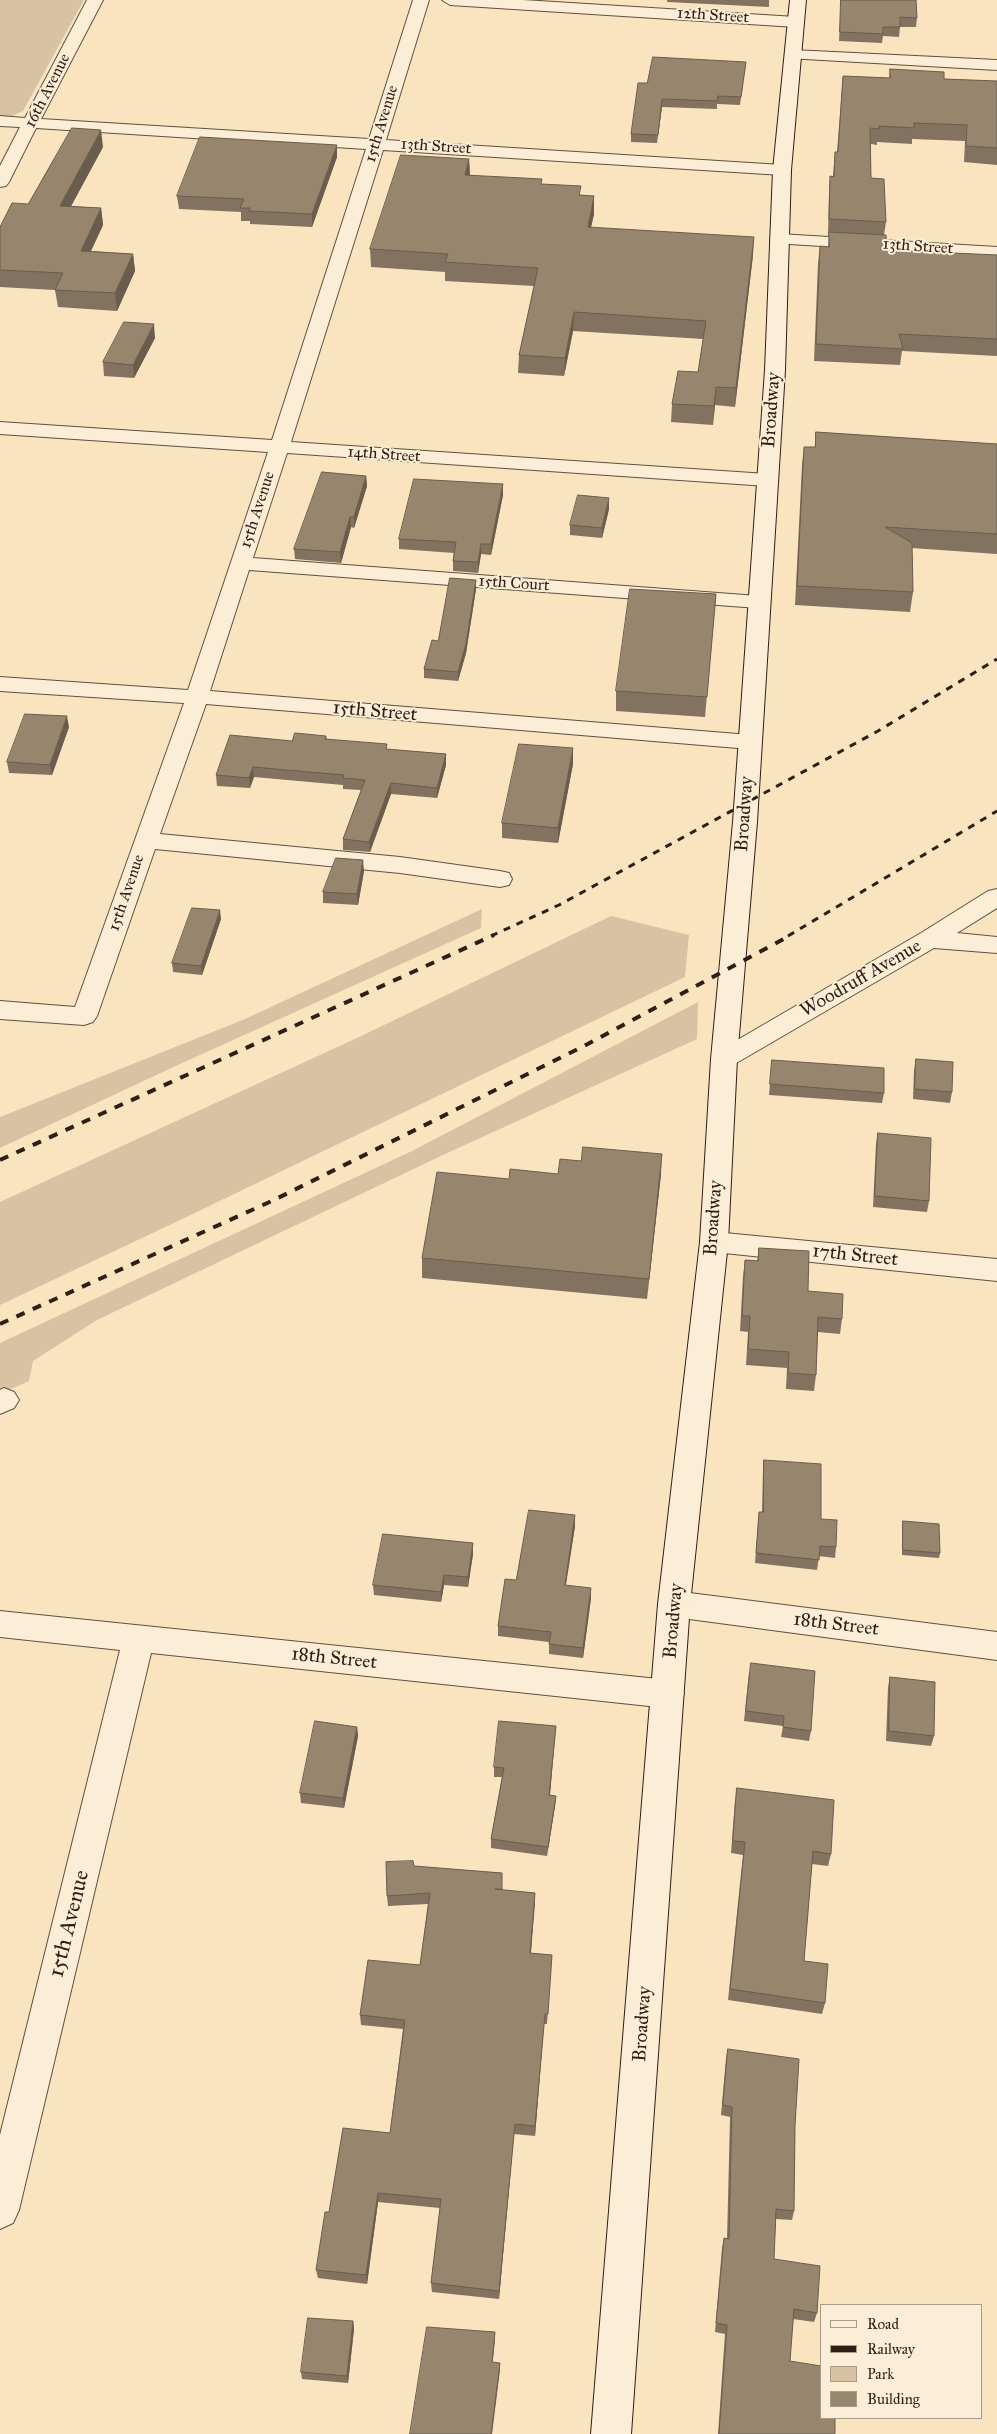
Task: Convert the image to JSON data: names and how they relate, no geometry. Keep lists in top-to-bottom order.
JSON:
{
  "streets": {
    "street": [
      "12th Street",
      "16th Avenue",
      "15th Avenue",
      "13th Street",
      "Broadway",
      "14th Street",
      "15th Court",
      "15th Street",
      "Woodruff Avenue",
      "17th Street",
      "18th Street"
    ]
  },
  "crossings": [
    ["12th Street", "Broadway"],
    ["16th Avenue", "13th Street"],
    ["15th Avenue", "13th Street"],
    ["15th Avenue", "14th Street"],
    ["15th Avenue", "15th Court"],
    ["15th Avenue", "15th Street"],
    ["15th Avenue", "18th Street"],
    ["13th Street", "Broadway"],
    ["Broadway", "14th Street"],
    ["Broadway", "15th Court"],
    ["Broadway", "15th Street"],
    ["Broadway", "Woodruff Avenue"],
    ["Broadway", "17th Street"],
    ["Broadway", "18th Street"]
  ],
  "legend": [
    "Road",
    "Railway",
    "Park",
    "Building"
  ]
}
